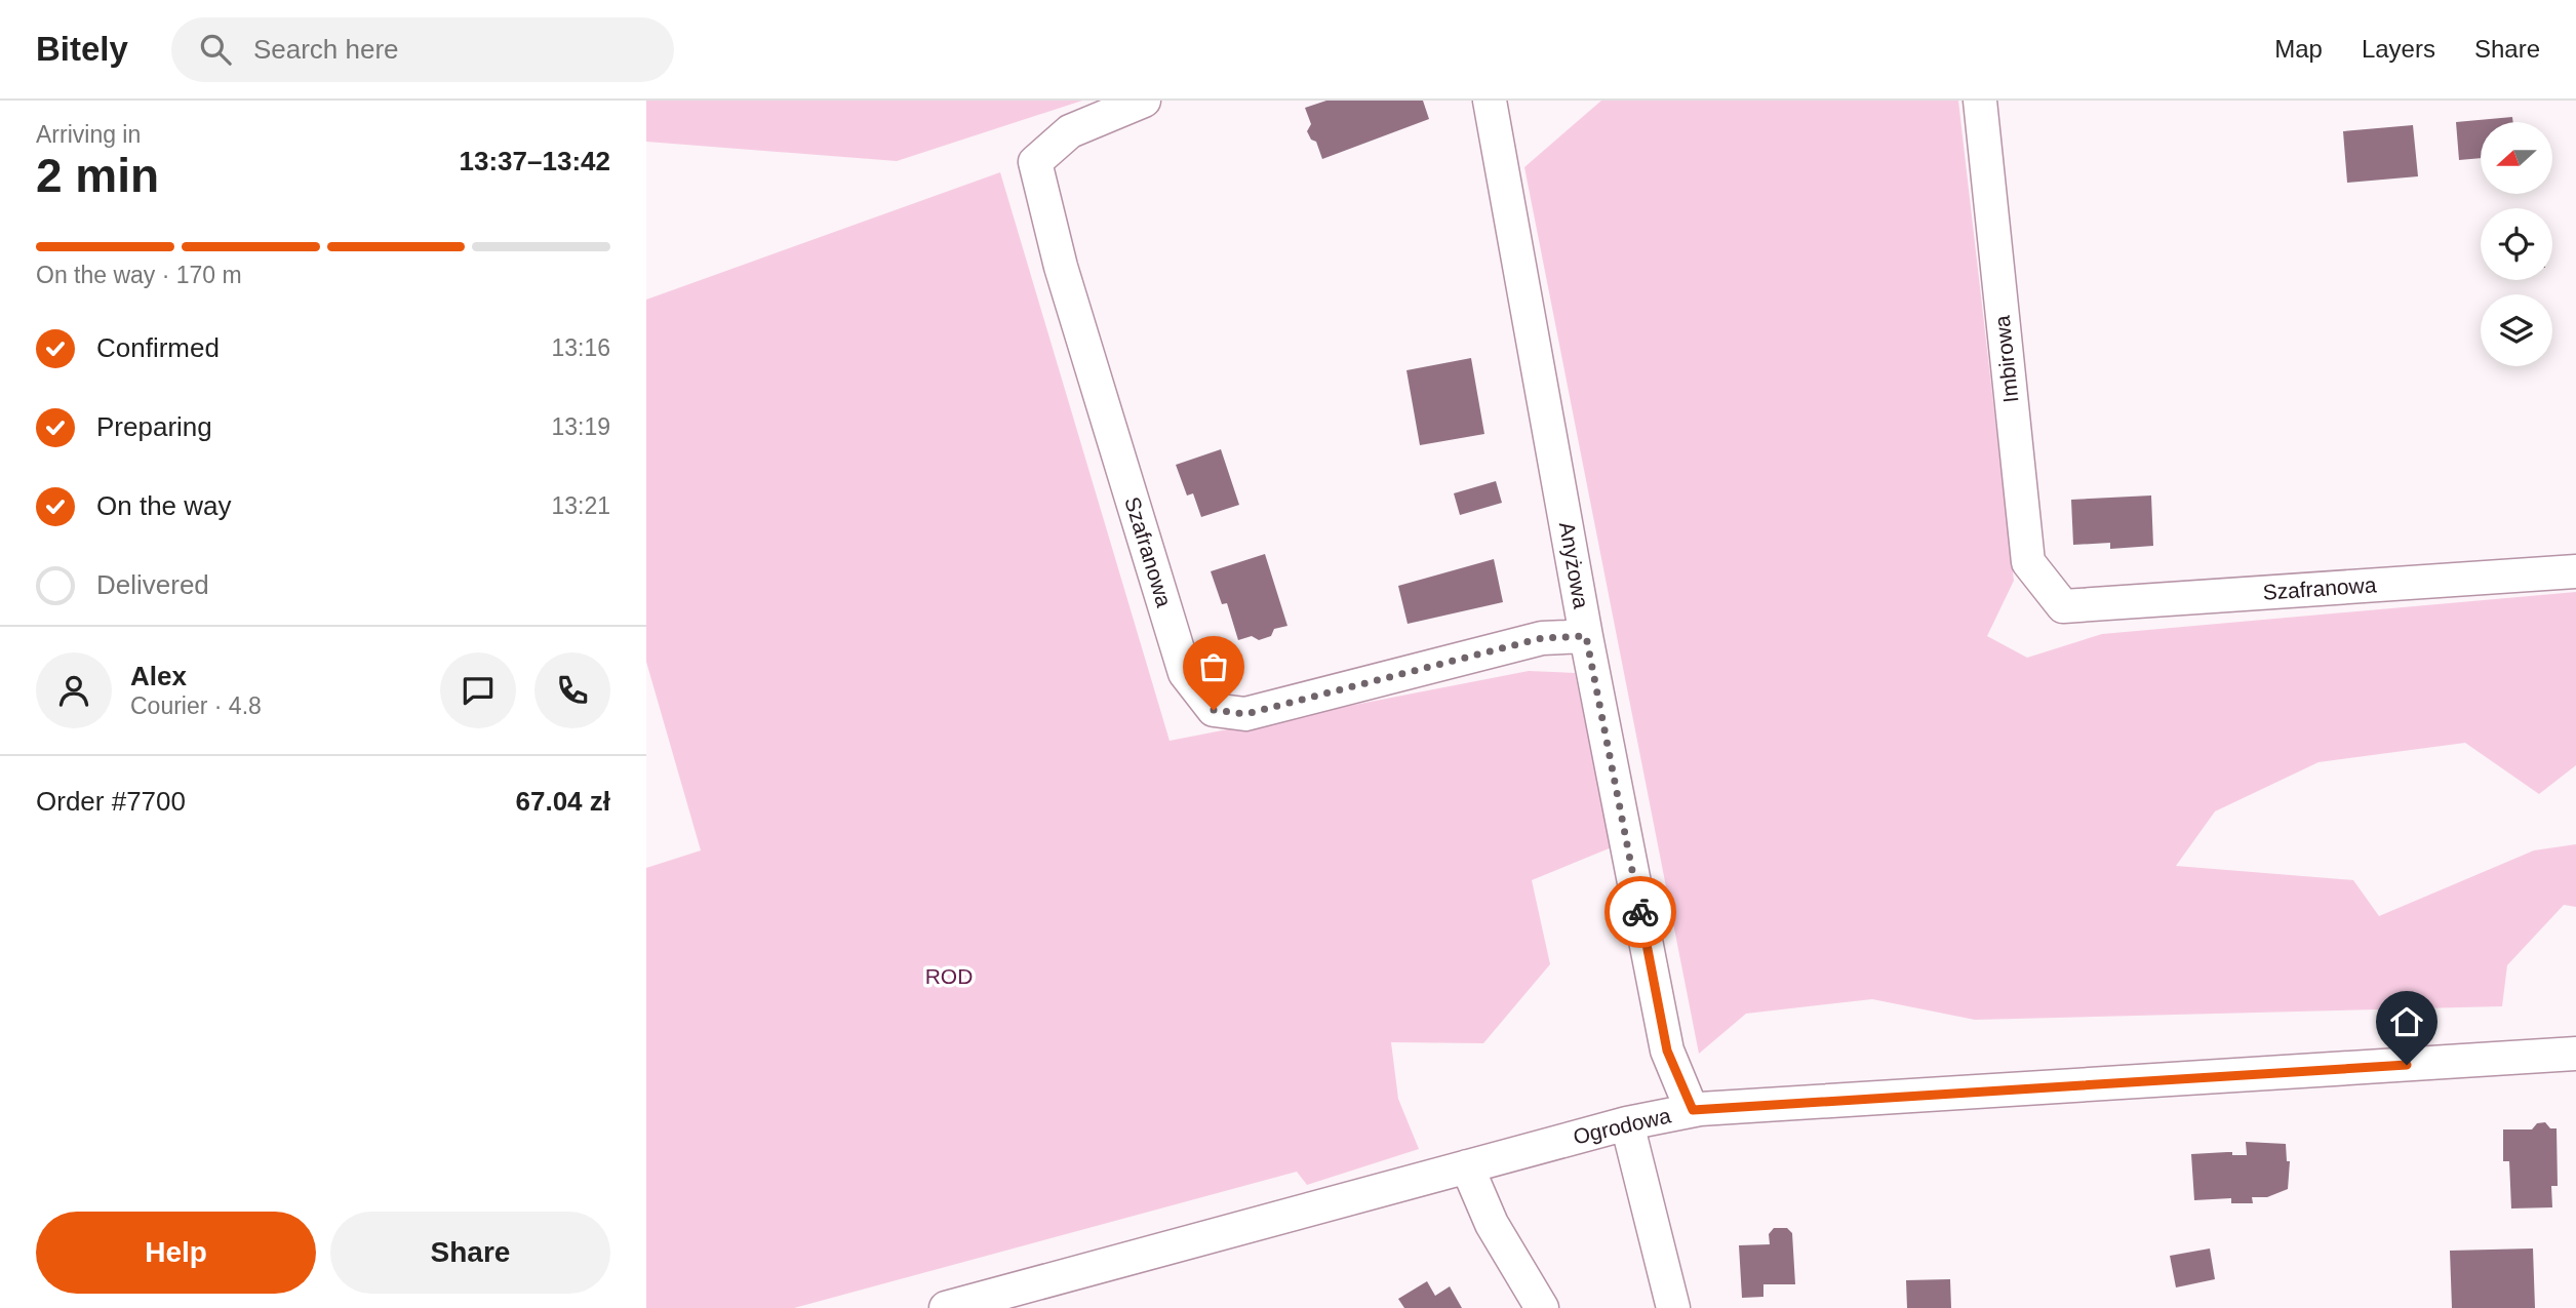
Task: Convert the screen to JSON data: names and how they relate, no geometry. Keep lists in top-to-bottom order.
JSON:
{
  "streets": {
    "street": [
      "Imbirowa",
      "Szafranowa",
      "Anyżowa",
      "Ogrodowa"
    ]
  },
  "crossings": [
    ["Imbirowa", "Szafranowa"],
    ["Szafranowa", "Anyżowa"],
    ["Anyżowa", "Ogrodowa"]
  ],
  "parks": ["ROD"],
  "north": "left",
  "page": {
    "header": "Bitely",
    "search": "Search here",
    "nav": ["Map", "Layers", "Share"],
    "heading": ["2 min", "Arriving in", "13:37–13:42"],
    "panel": [
      "Alex",
      "Courier · 4.8",
      "Order #7700",
      "67.04 zł"
    ],
    "bar": "On the way · 170 m",
    "list": [
      ["Confirmed", "13:16"],
      ["Preparing", "13:19"],
      ["On the way", "13:21"],
      "Delivered"
    ],
    "buttons": ["Help", "Share"]
  }
}
